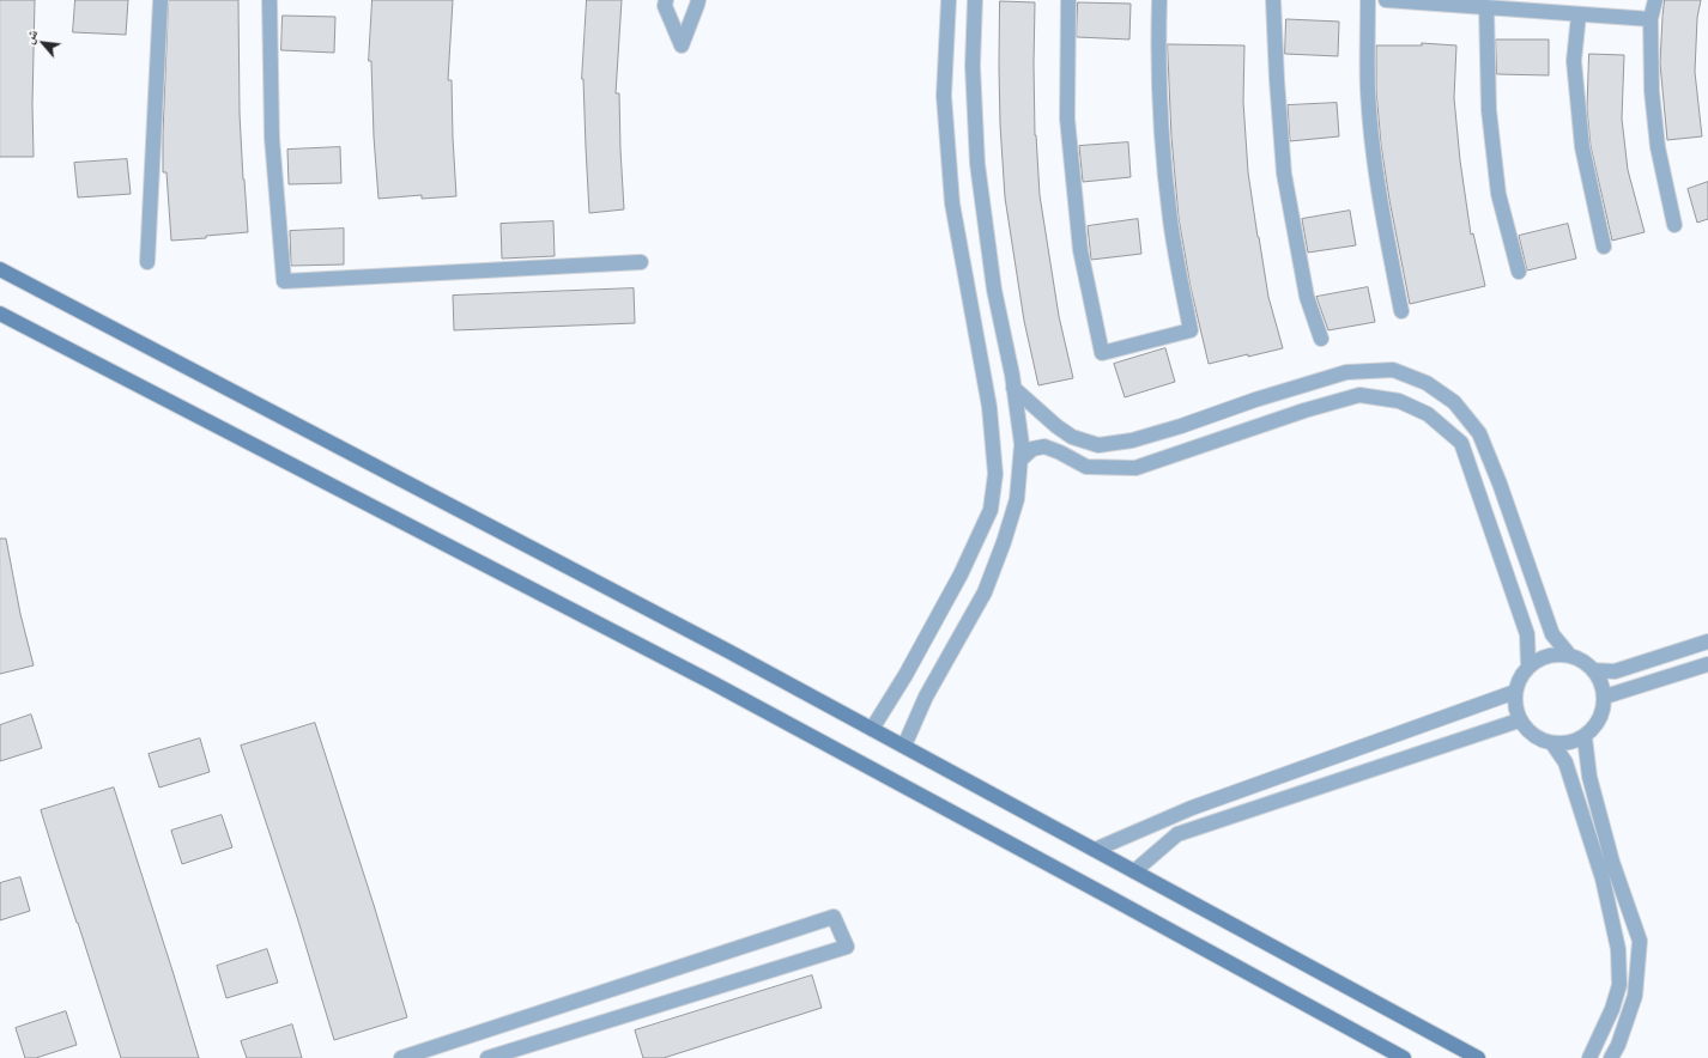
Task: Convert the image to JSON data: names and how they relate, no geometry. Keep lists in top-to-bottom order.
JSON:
{
  "north": "top left"
}
